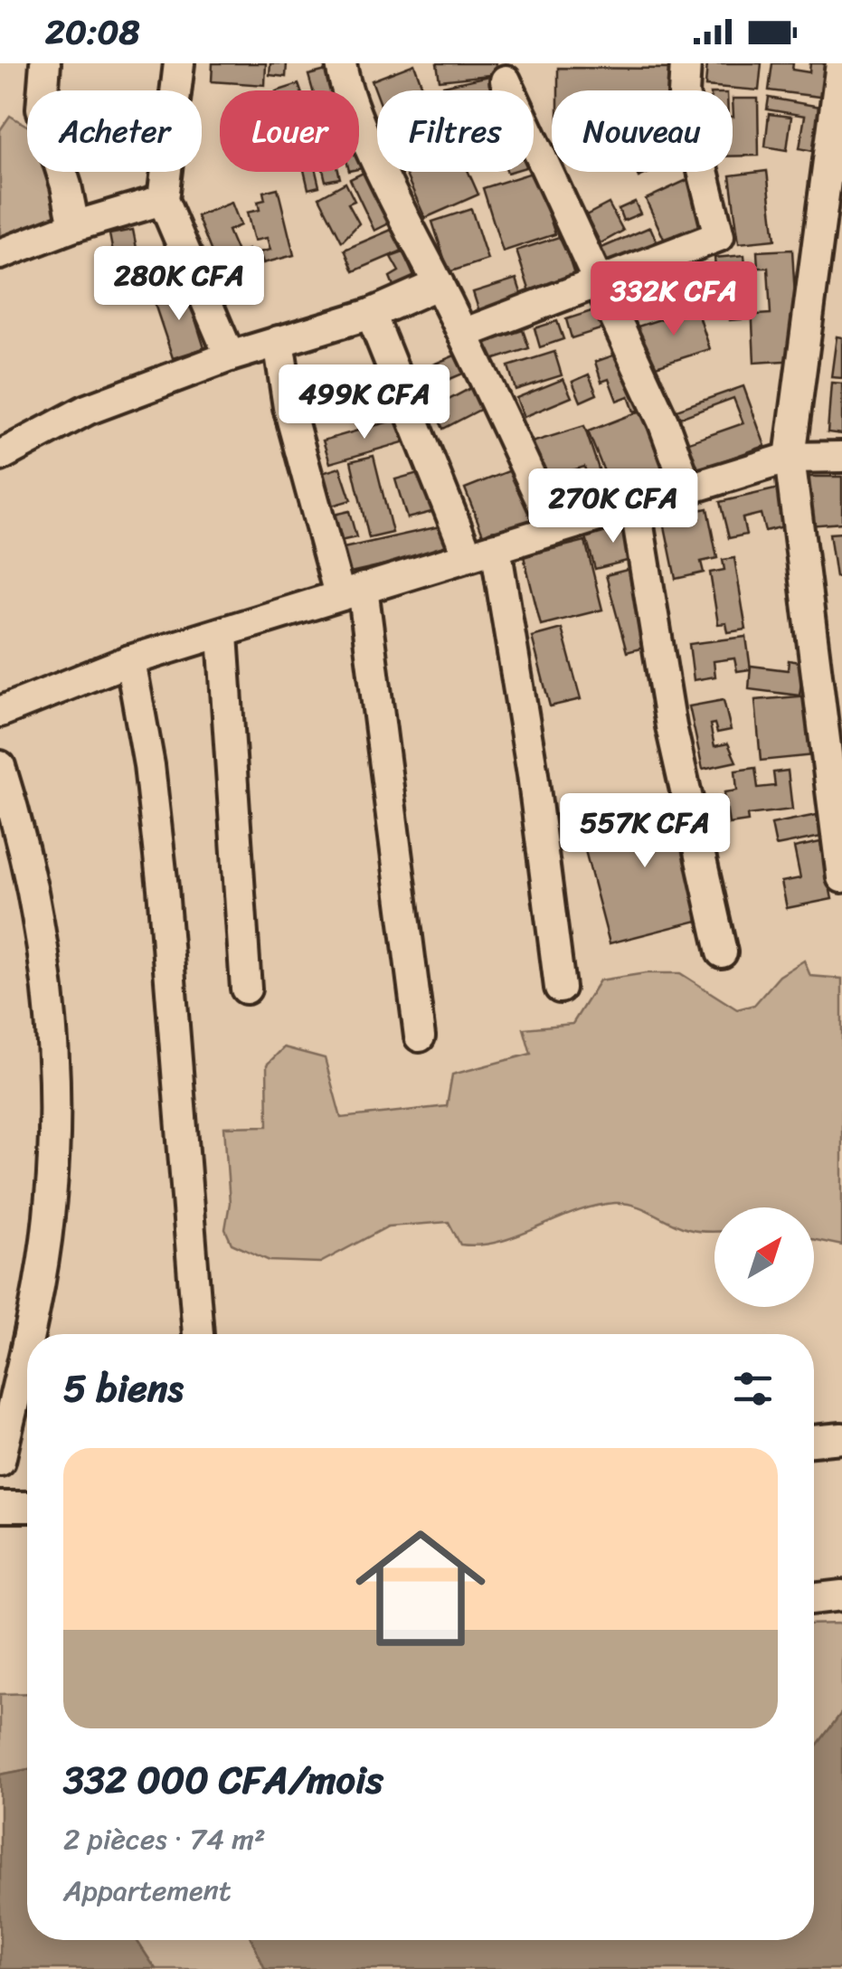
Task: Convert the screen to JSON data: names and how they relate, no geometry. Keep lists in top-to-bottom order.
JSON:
{
  "north": "top right",
  "page": {
    "status": "20:08",
    "chip": [
      "Acheter",
      "Louer",
      "Filtres",
      "Nouveau"
    ],
    "price": [
      "280K CFA",
      "332K CFA",
      "499K CFA",
      "270K CFA",
      "557K CFA"
    ],
    "heading": "5 biens",
    "list": [
      {
        "name": "332 000 CFA/mois",
        "note": "2 pièces · 74 m² · Appartement"
      }
    ]
  }
}
